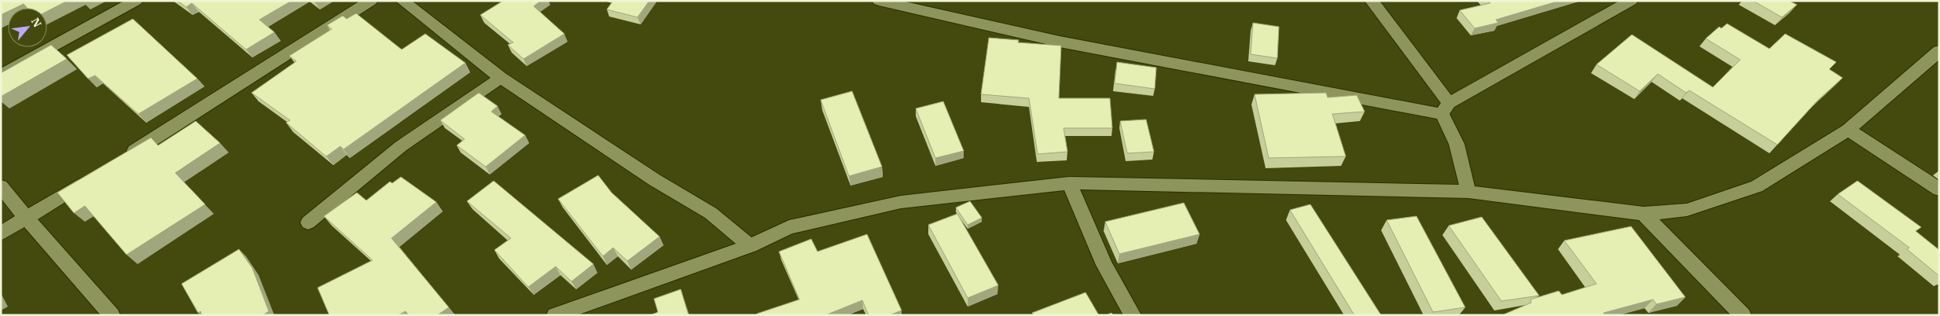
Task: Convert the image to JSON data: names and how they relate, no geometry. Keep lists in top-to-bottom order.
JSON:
{
  "north": "top right"
}
